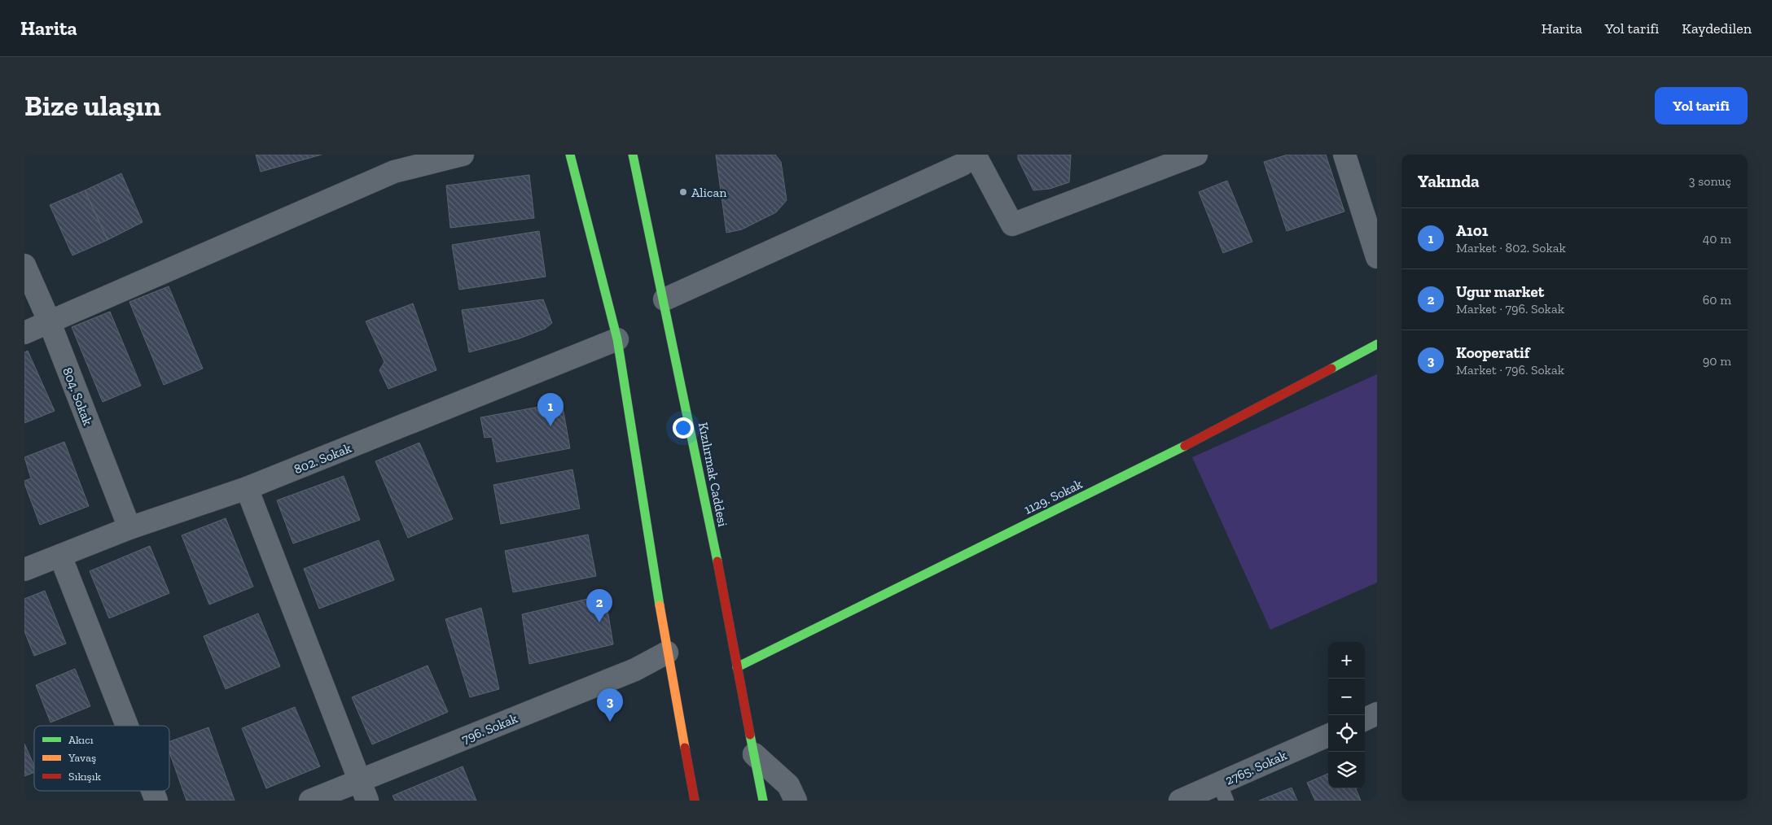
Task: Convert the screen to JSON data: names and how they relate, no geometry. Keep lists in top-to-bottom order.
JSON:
{
  "streets": {
    "main road": ["Kızılırmak Caddesi", "1129. Sokak"],
    "street": [
      "804. Sokak",
      "802. Sokak",
      "796. Sokak",
      "2765. Sokak"
    ]
  },
  "crossings": [
    ["804. Sokak", "802. Sokak"],
    ["Kızılırmak Caddesi", "1129. Sokak"]
  ],
  "places": ["Alican"],
  "legend": ["Akıcı", "Yavaş", "Sıkışık"],
  "page": {
    "header": "Harita",
    "nav": ["Harita", "Yol tarifi", "Kaydedilen"],
    "buttons": "Yol tarifi",
    "title": "Bize ulaşın",
    "heading": ["Yakında", "3 sonuç"],
    "list": [
      {
        "mark": "1",
        "name": "A101",
        "note": "Market · 802. Sokak",
        "value": "40 m"
      },
      {
        "mark": "2",
        "name": "Ugur market",
        "note": "Market · 796. Sokak",
        "value": "60 m"
      },
      {
        "mark": "3",
        "name": "Kooperatif",
        "note": "Market · 796. Sokak",
        "value": "90 m"
      }
    ],
    "pins": ["1", "2", "3"],
    "map_buttons": ["+", "−"]
  }
}
